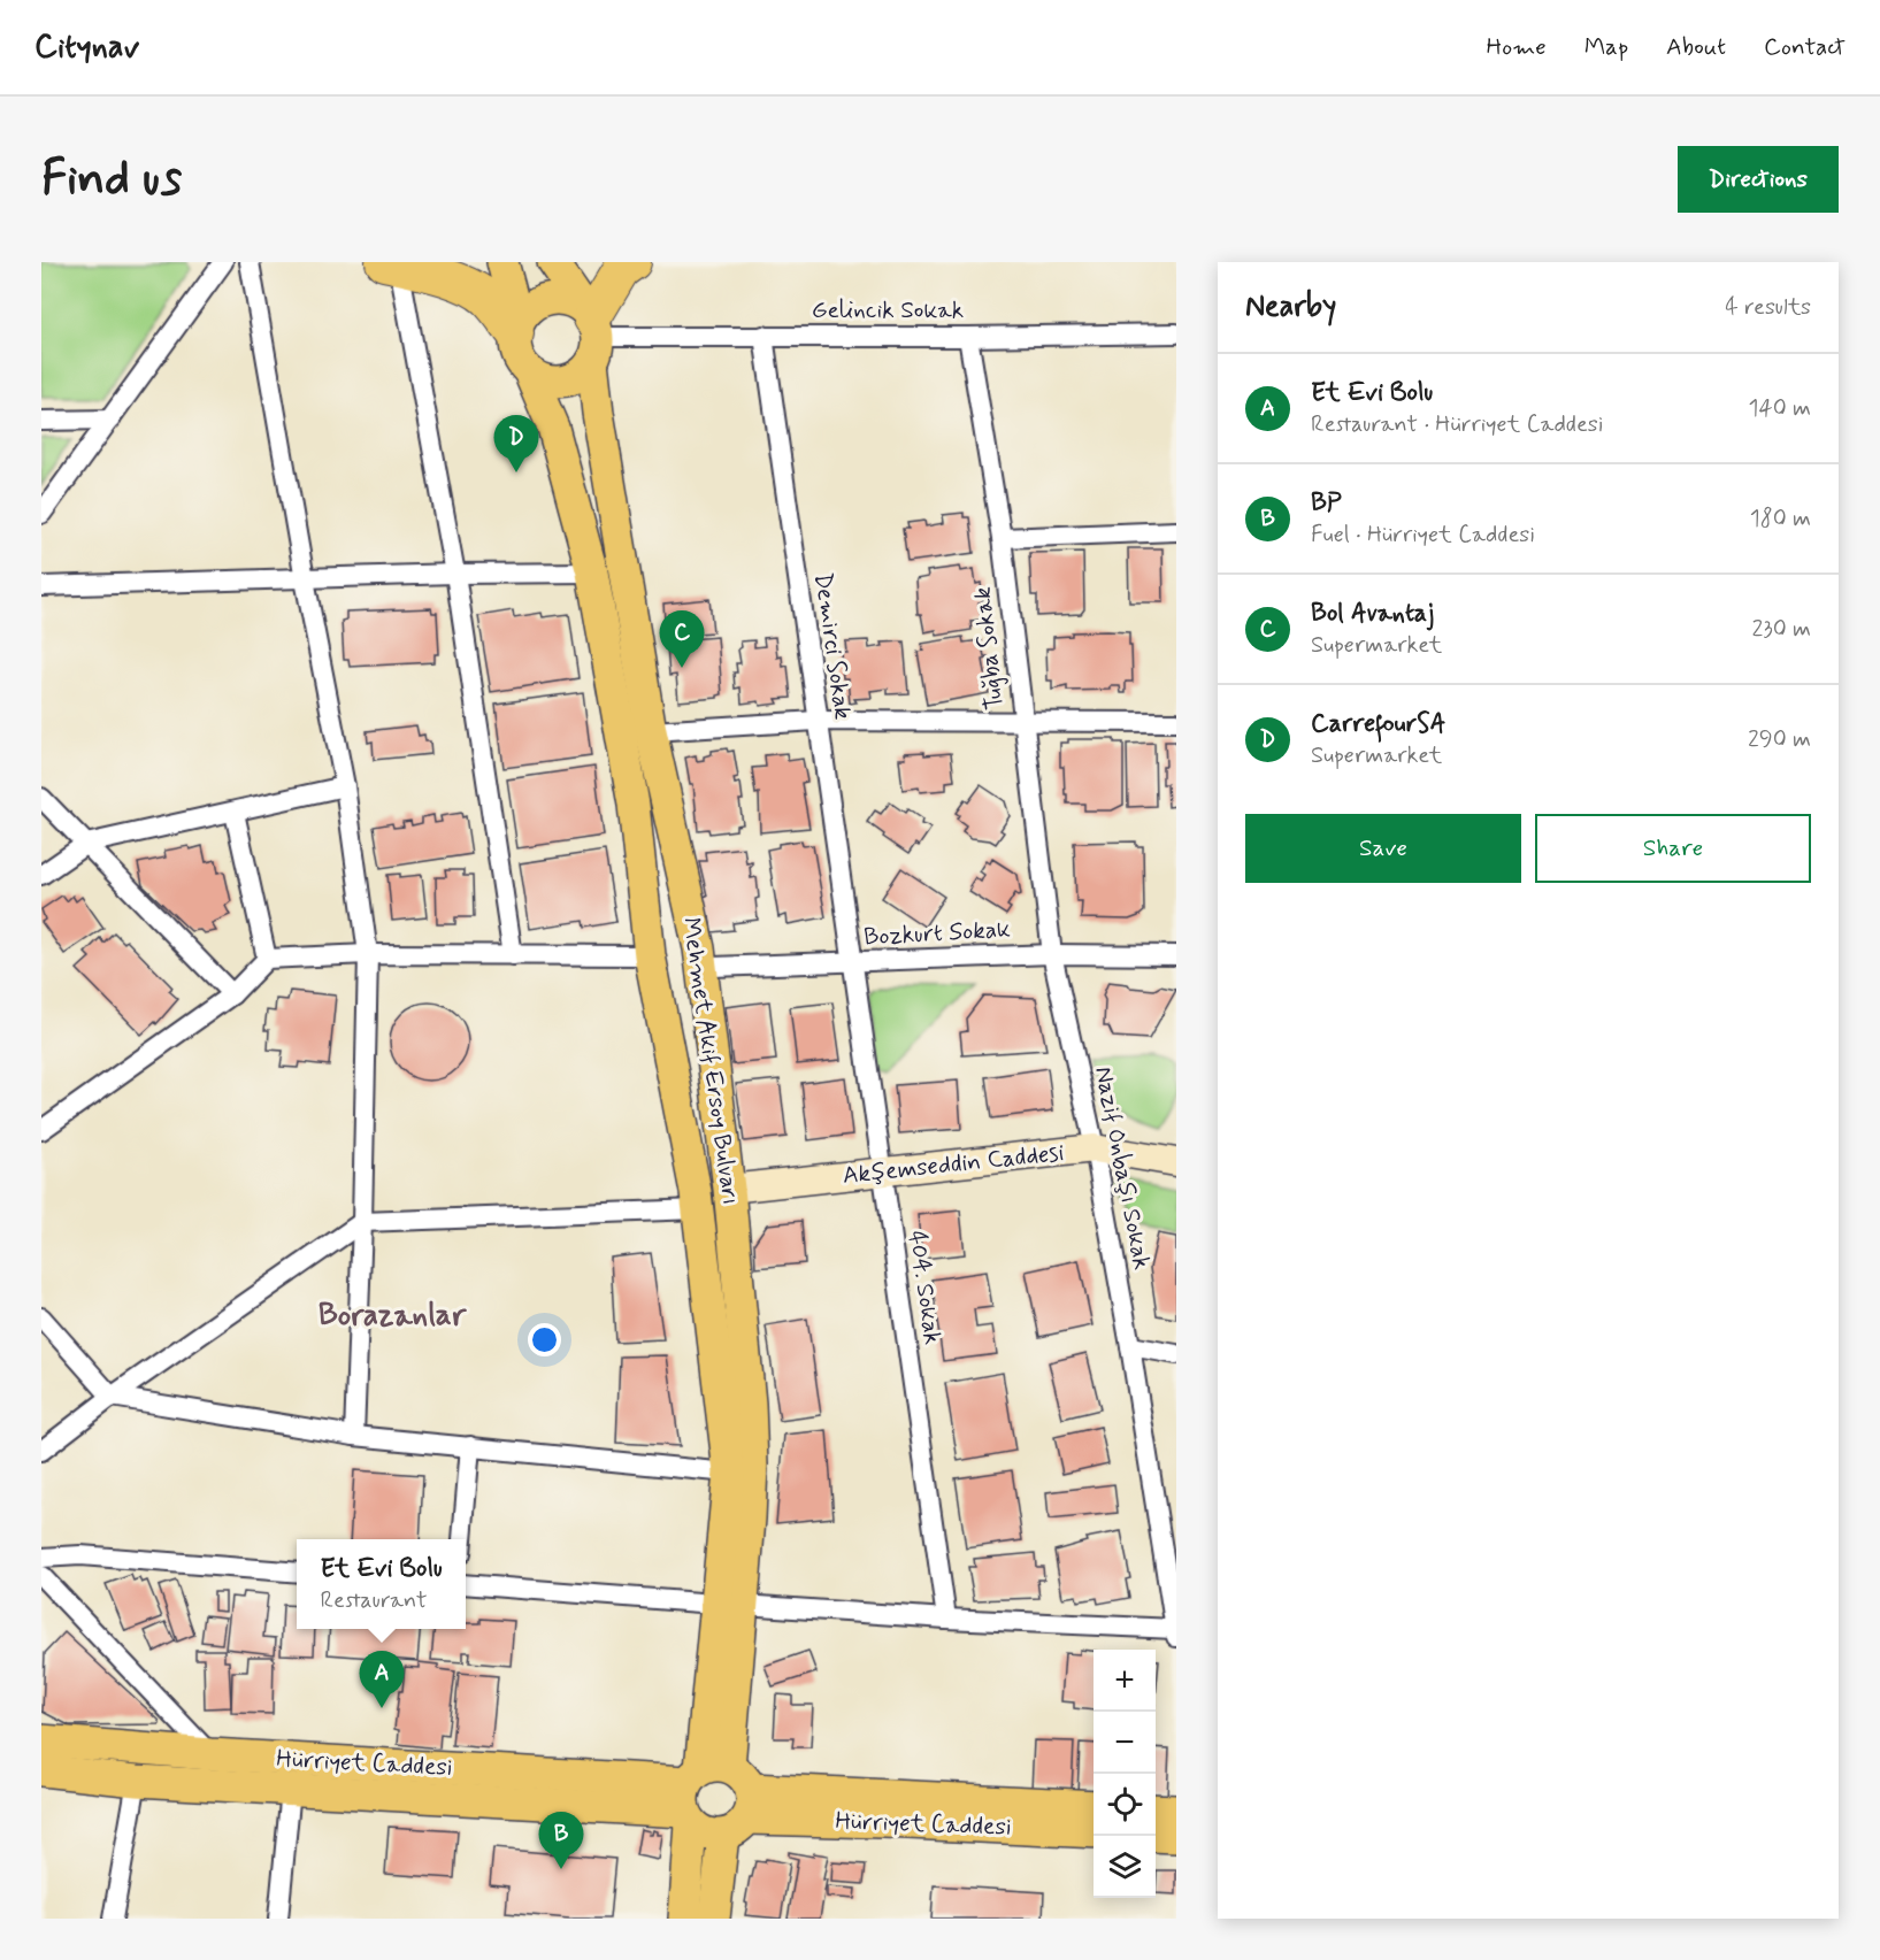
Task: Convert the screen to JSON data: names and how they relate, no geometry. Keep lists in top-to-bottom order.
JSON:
{
  "streets": {
    "main road": ["Mehmet Akif Ersoy Bulvarı", "Akşemseddin Caddesi", "Hürriyet Caddesi"],
    "street": [
      "Gelincik Sokak",
      "Demirci Sokak",
      "Tuğba Sokak",
      "Bozkurt Sokak",
      "Nazif Onbaşı Sokak",
      "404. Sokak"
    ]
  },
  "crossings": [
    ["Gelincik Sokak", "Demirci Sokak"],
    ["Gelincik Sokak", "Tuğba Sokak"],
    ["Gelincik Sokak", "Mehmet Akif Ersoy Bulvarı"],
    ["Demirci Sokak", "Bozkurt Sokak"],
    ["Demirci Sokak", "404. Sokak"],
    ["Tuğba Sokak", "Bozkurt Sokak"],
    ["Tuğba Sokak", "Nazif Onbaşı Sokak"],
    ["Bozkurt Sokak", "Mehmet Akif Ersoy Bulvarı"],
    ["Bozkurt Sokak", "Nazif Onbaşı Sokak"],
    ["Bozkurt Sokak", "404. Sokak"],
    ["Mehmet Akif Ersoy Bulvarı", "Akşemseddin Caddesi"],
    ["Mehmet Akif Ersoy Bulvarı", "Hürriyet Caddesi"],
    ["Akşemseddin Caddesi", "Nazif Onbaşı Sokak"],
    ["Akşemseddin Caddesi", "404. Sokak"]
  ],
  "districts": ["Borazanlar"],
  "page": {
    "header": "Citynav",
    "nav": [
      "Home",
      "Map",
      "About",
      "Contact"
    ],
    "buttons": [
      "Directions",
      ["Save", "Share"]
    ],
    "title": "Find us",
    "heading": ["Nearby", "4 results"],
    "list": [
      {
        "mark": "A",
        "name": "Et Evi Bolu",
        "note": "Restaurant · Hürriyet Caddesi",
        "value": "140 m"
      },
      {
        "mark": "B",
        "name": "BP",
        "note": "Fuel · Hürriyet Caddesi",
        "value": "180 m"
      },
      {
        "mark": "C",
        "name": "Bol Avantaj",
        "note": "Supermarket",
        "value": "230 m"
      },
      {
        "mark": "D",
        "name": "CarrefourSA",
        "note": "Supermarket",
        "value": "290 m"
      }
    ],
    "pins": [
      "D",
      "C",
      "A",
      "B"
    ],
    "popup": ["Et Evi Bolu", "Restaurant"],
    "map_buttons": ["+", "−"]
  }
}
